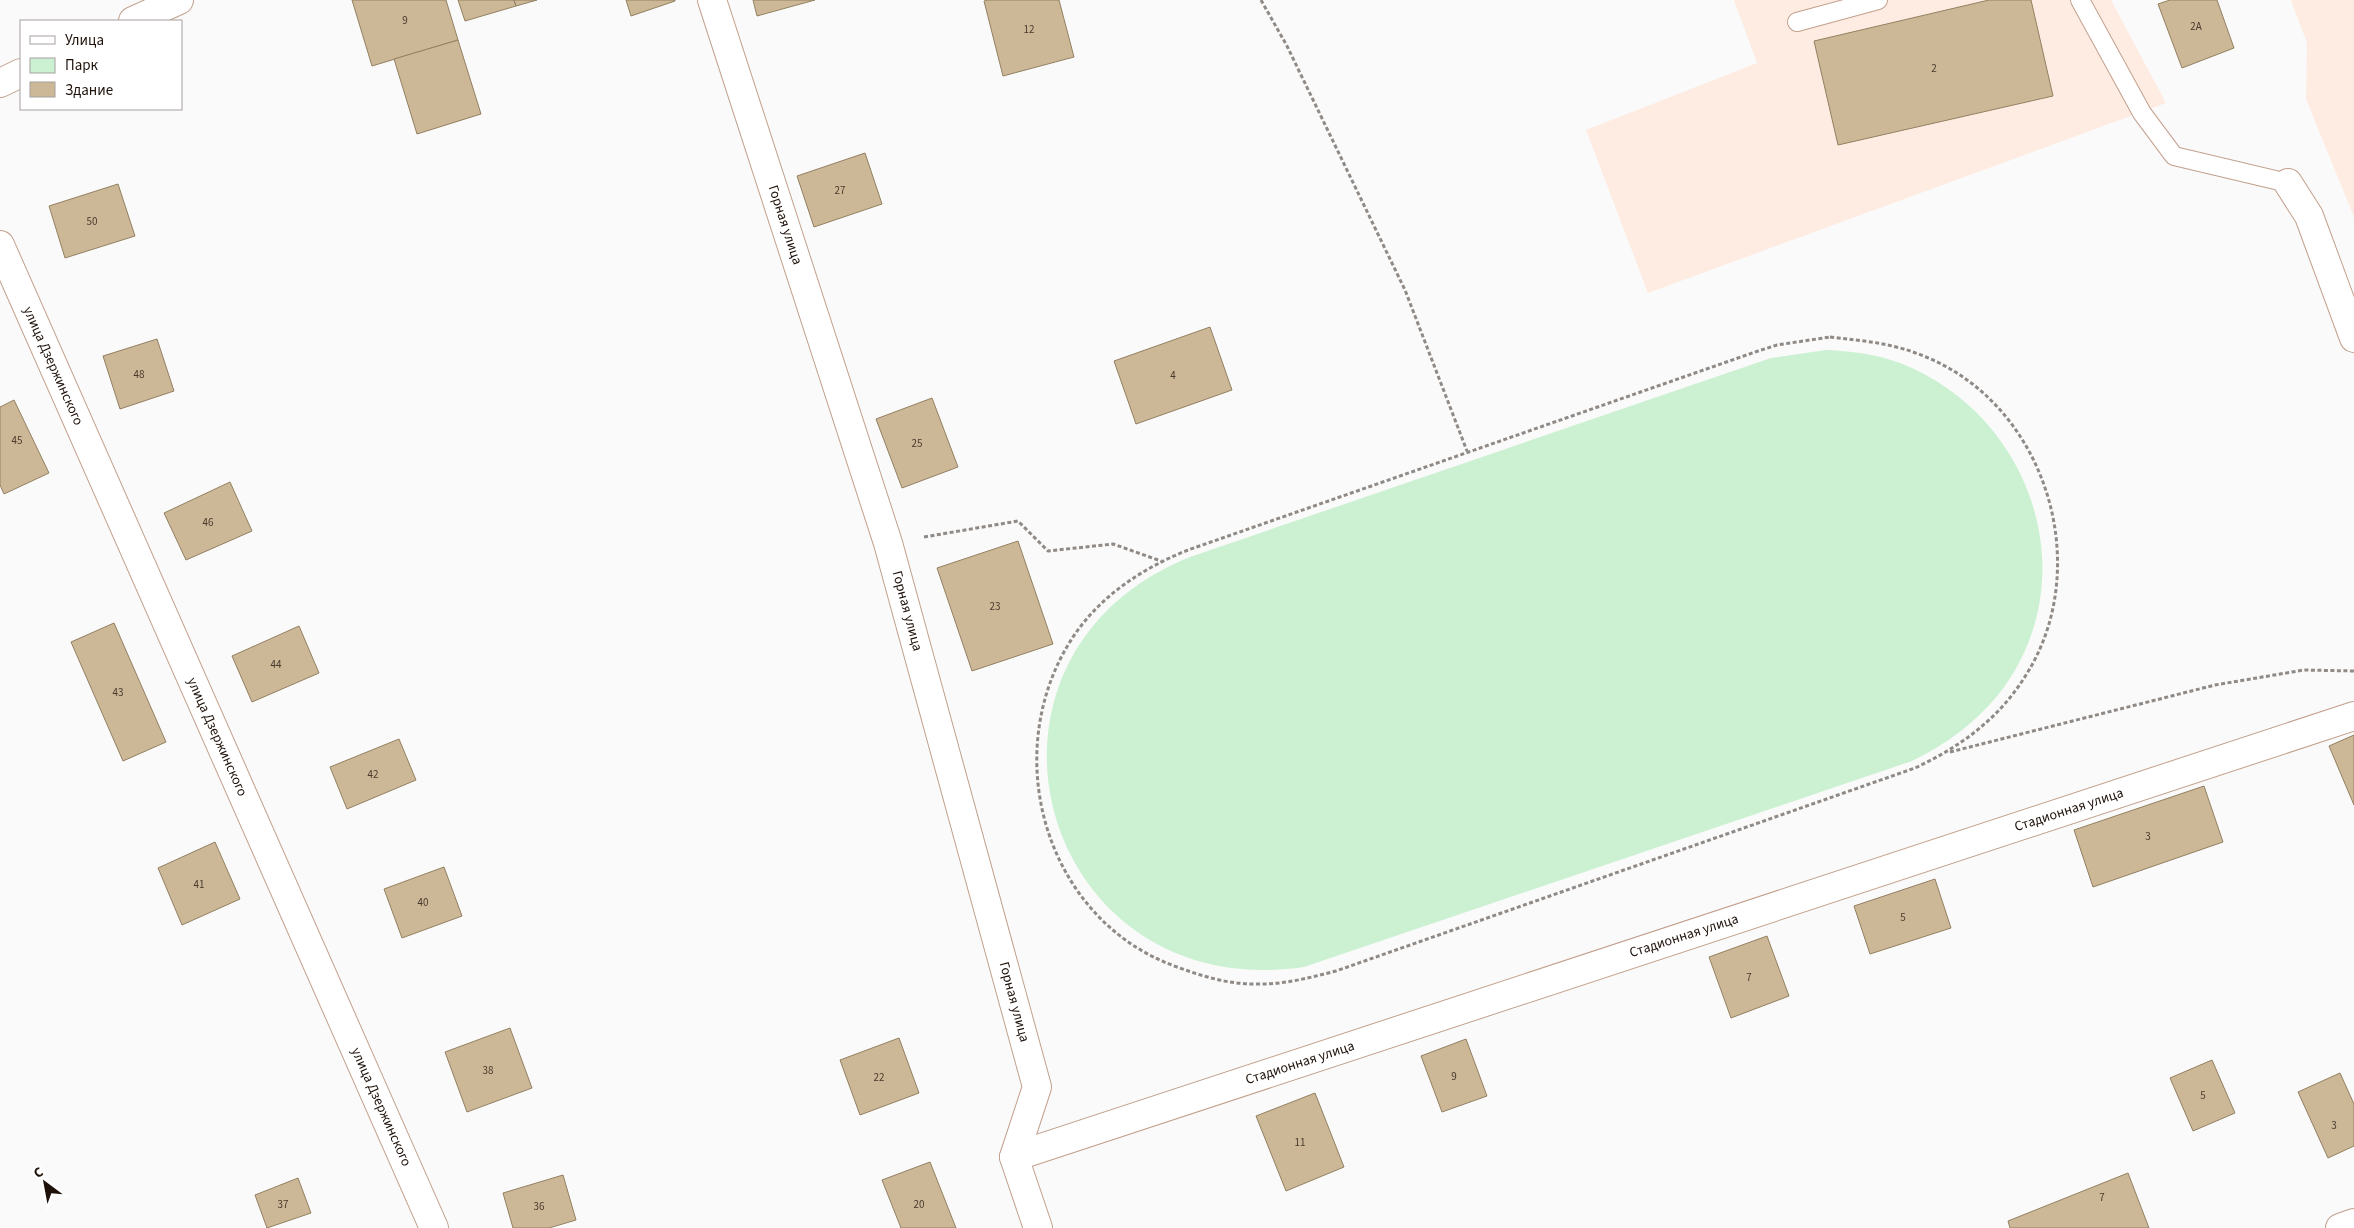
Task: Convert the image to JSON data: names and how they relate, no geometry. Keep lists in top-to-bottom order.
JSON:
{
  "streets": {
    "street": ["Горная улица", "улица Дзержинского", "Стадионная улица"]
  },
  "crossings": [
    ["Горная улица", "Стадионная улица"]
  ],
  "house_numbers": [
    "9",
    "2А",
    "12",
    "2",
    "27",
    "50",
    "48",
    "4",
    "45",
    "25",
    "46",
    "23",
    "44",
    "43",
    "42",
    "3",
    "41",
    "40",
    "5",
    "7",
    "38",
    "9",
    "22",
    "5",
    "3",
    "11",
    "7",
    "37",
    "20",
    "36"
  ],
  "legend": ["Улица", "Парк", "Здание"],
  "north": "top left"
}
